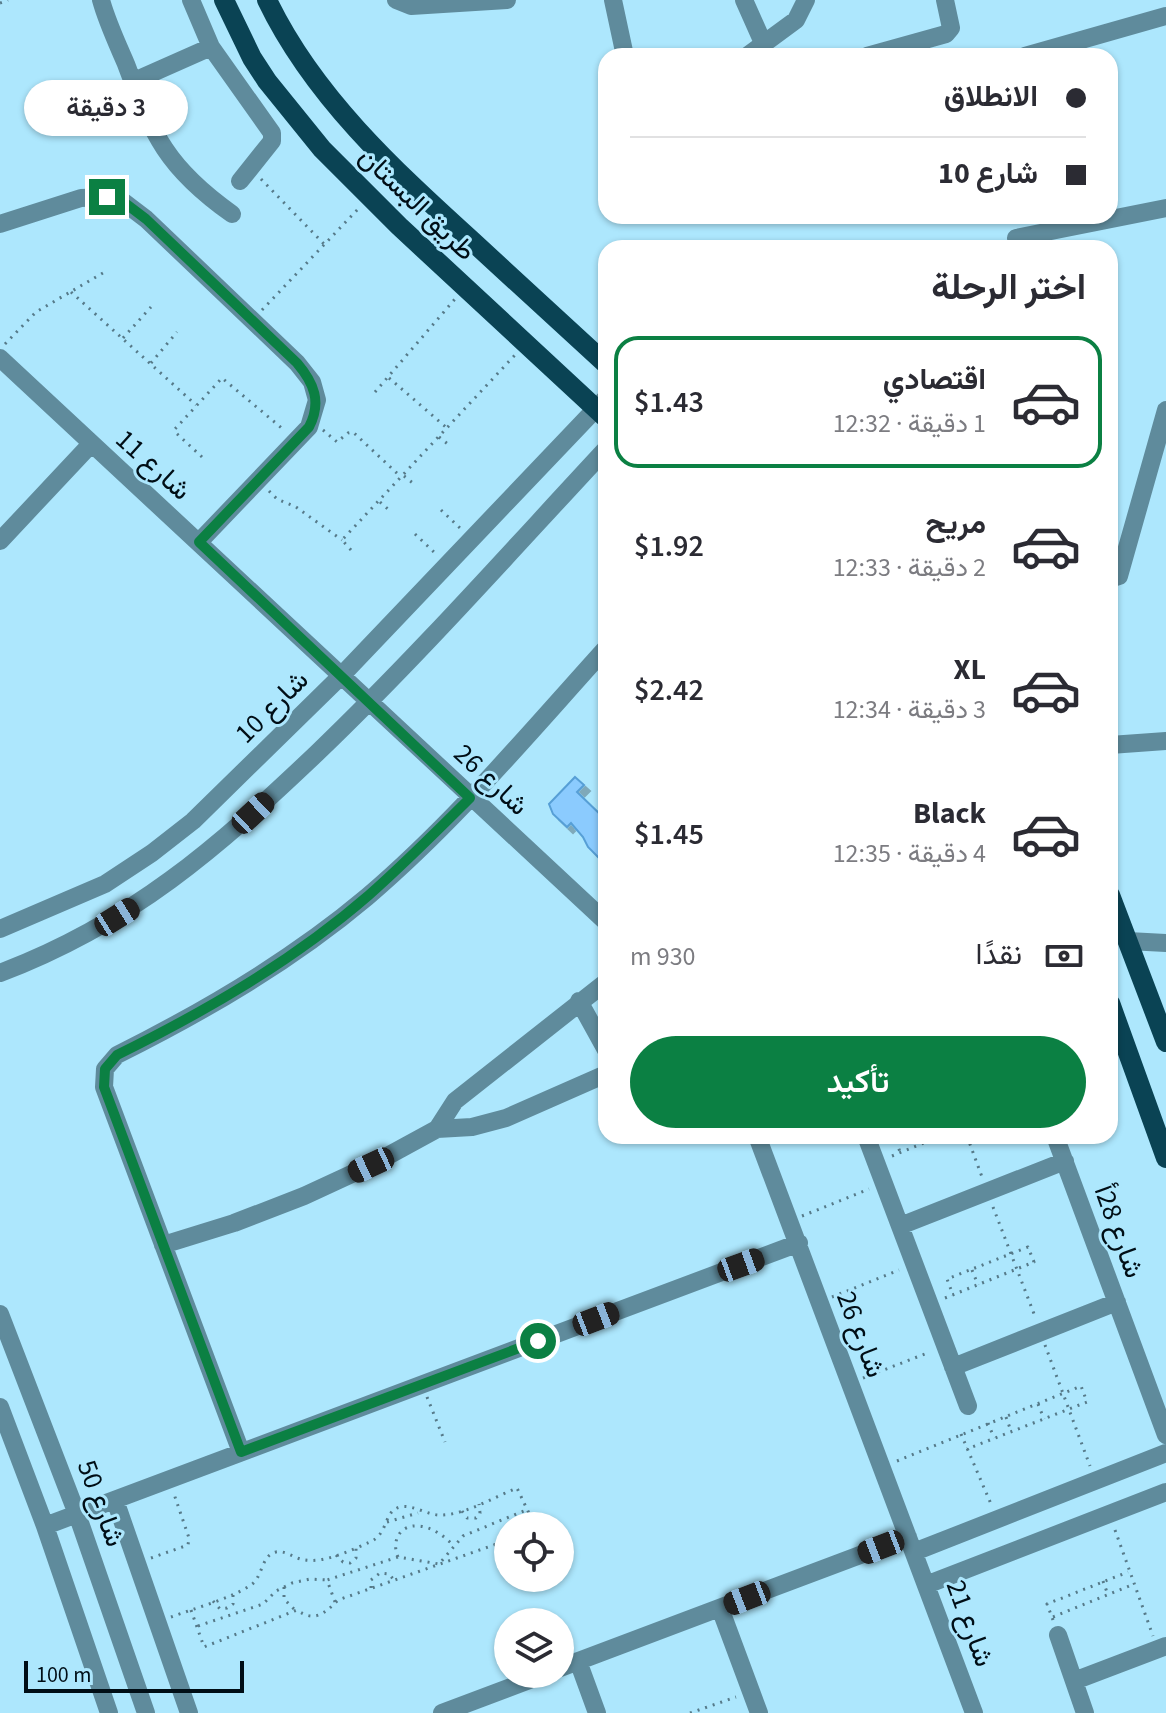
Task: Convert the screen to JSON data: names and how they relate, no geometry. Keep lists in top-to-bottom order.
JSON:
{
  "streets": {
    "main road": ["طريق البستان"],
    "street": [
      "شارع 11",
      "شارع 10",
      "شارع 26",
      "شارع 28أ",
      "شارع 50",
      "شارع 21"
    ]
  },
  "crossings": [
    ["شارع 11", "شارع 10"],
    ["شارع 11", "شارع 26"],
    ["شارع 10", "شارع 26"],
    ["شارع 26", "شارع 21"]
  ],
  "scale_bar": "100 m",
  "page": {
    "banner": ["الانطلاق", "شارع 10"],
    "bubble": "3 دقيقة",
    "heading": "اختر الرحلة",
    "list": [
      {
        "name": "اقتصادي",
        "note": "1 دقيقة · 12:32",
        "value": "$1.43"
      },
      {
        "name": "مريح",
        "note": "2 دقيقة · 12:33",
        "value": "$1.92"
      },
      {
        "name": "XL",
        "note": "3 دقيقة · 12:34",
        "value": "$2.42"
      },
      {
        "name": "Black",
        "note": "4 دقيقة · 12:35",
        "value": "$1.45"
      }
    ],
    "pay": ["نقدًا", "930 m"],
    "buttons": "تأكيد",
    "scale": "100 m"
  }
}
